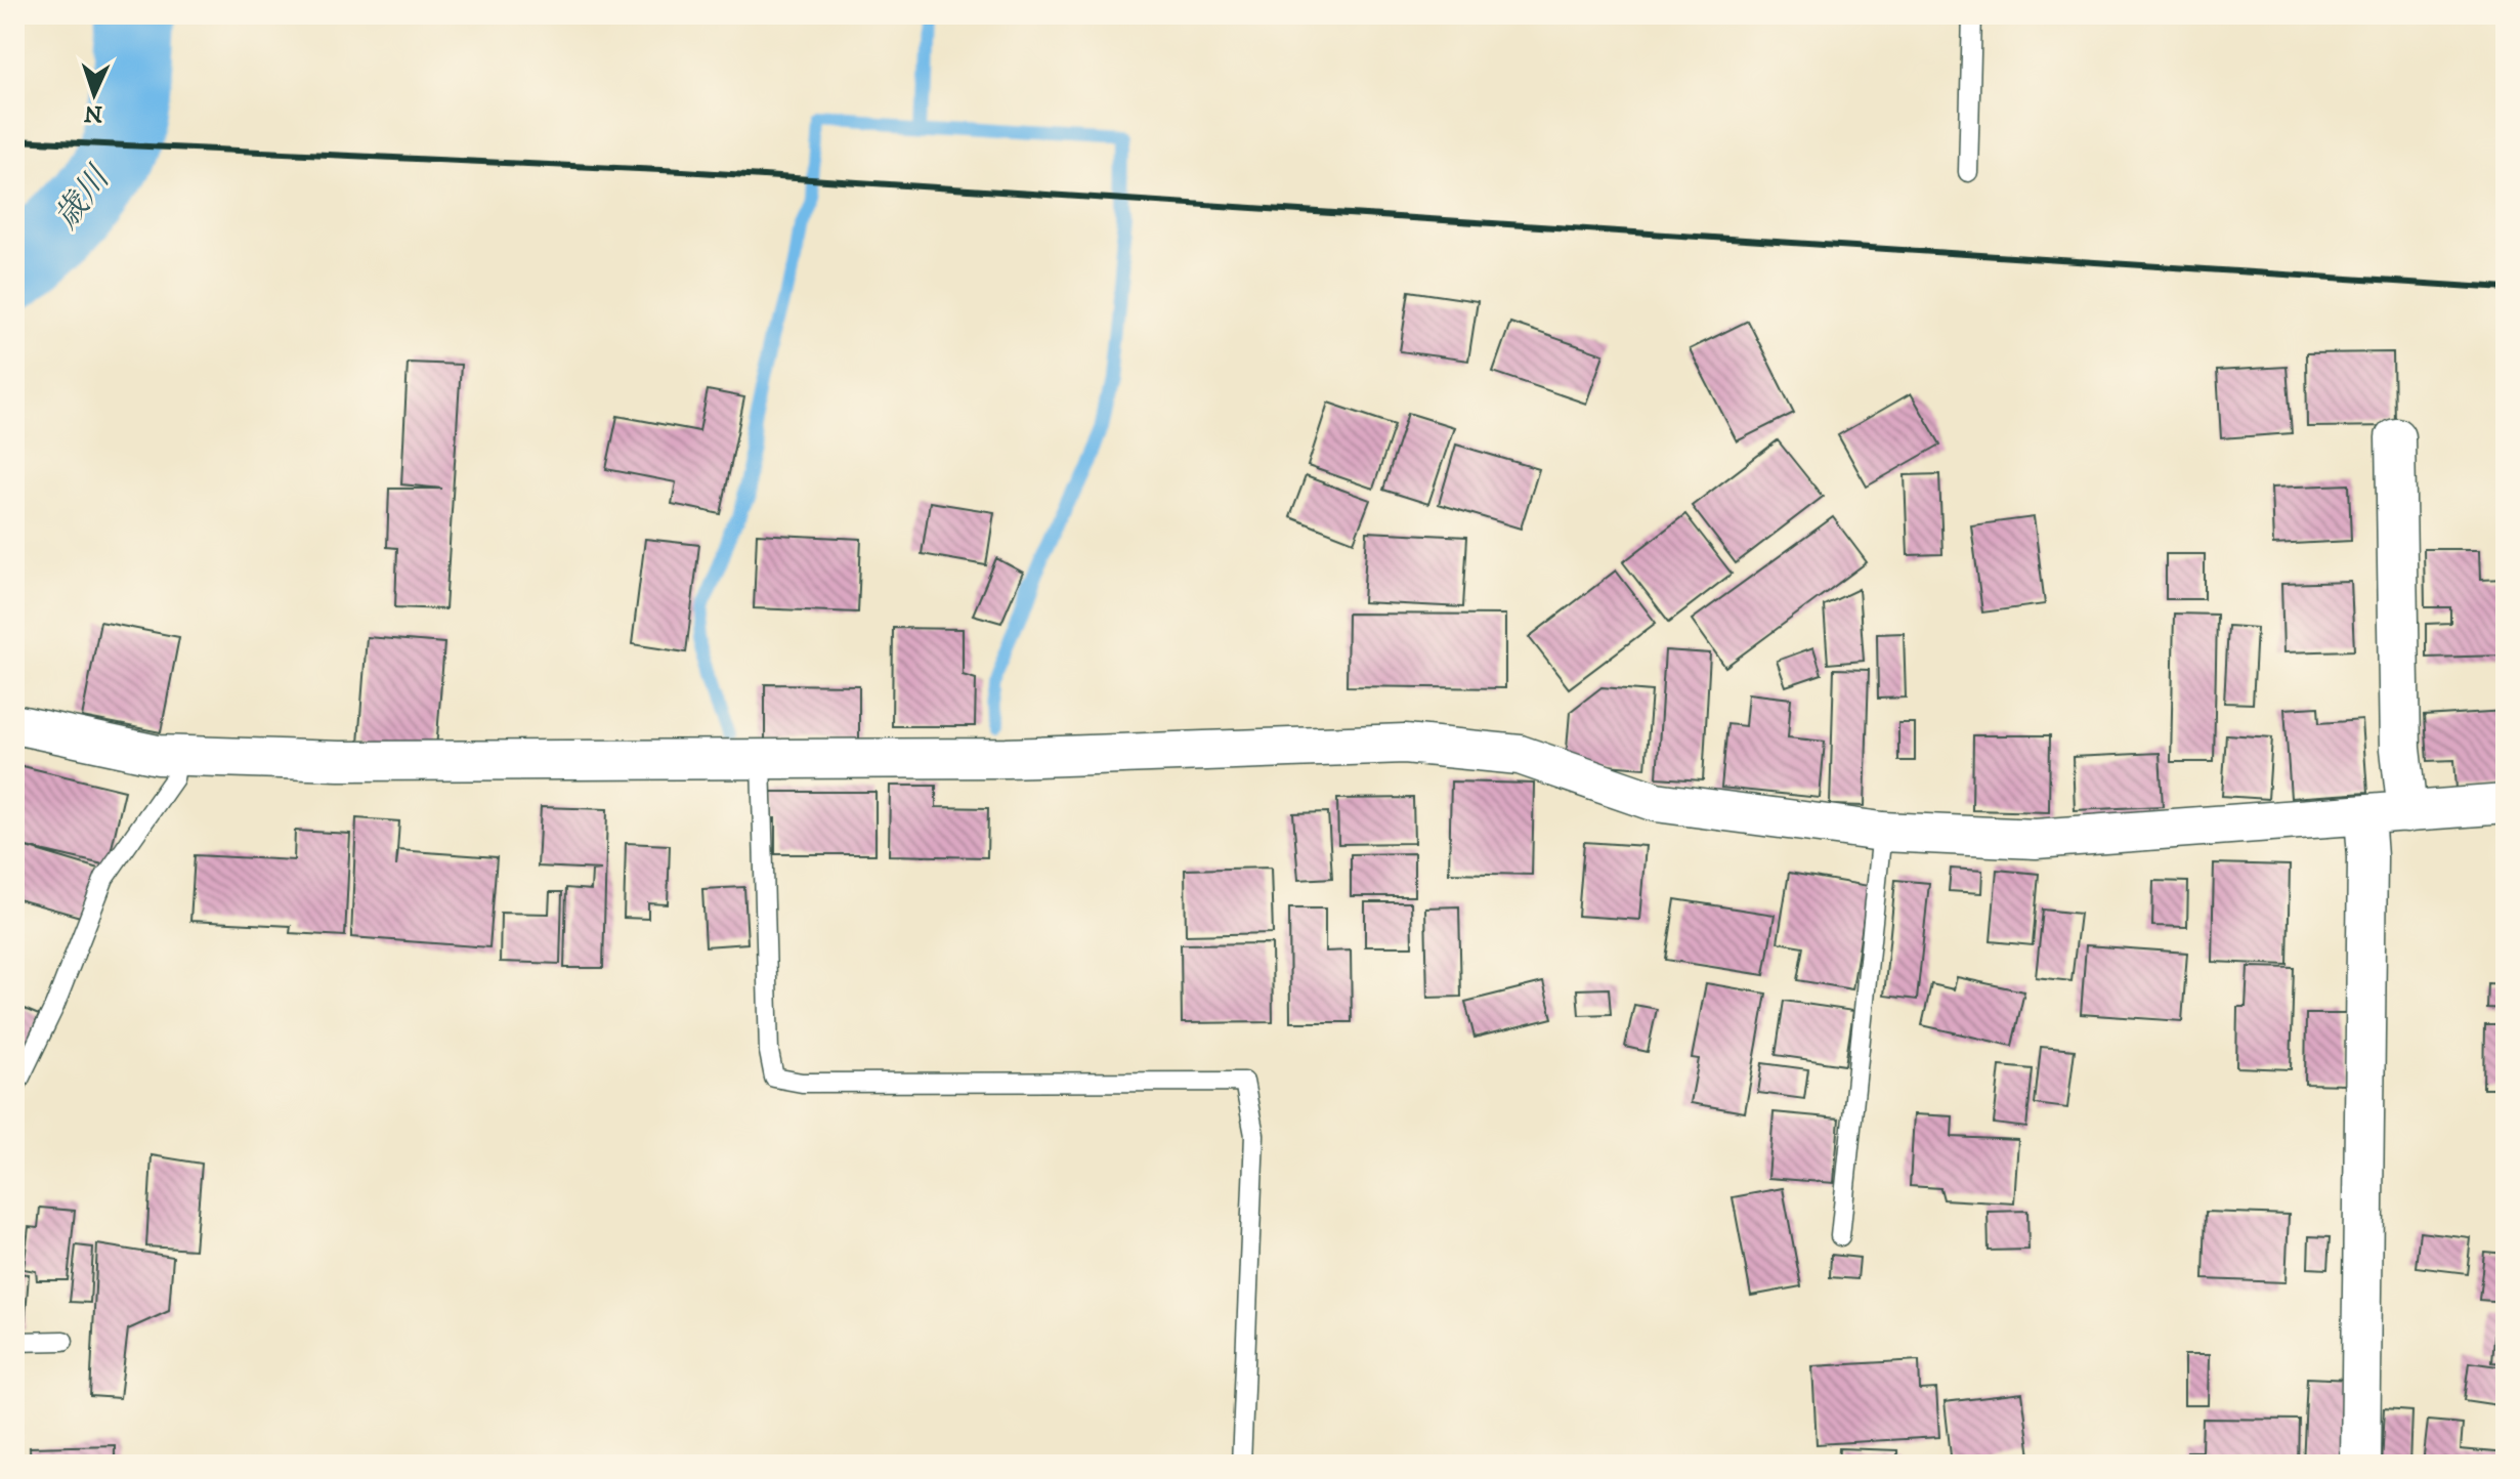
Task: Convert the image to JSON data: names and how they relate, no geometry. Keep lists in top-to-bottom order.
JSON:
{
  "water": ["歳川"],
  "north": "bottom"
}
